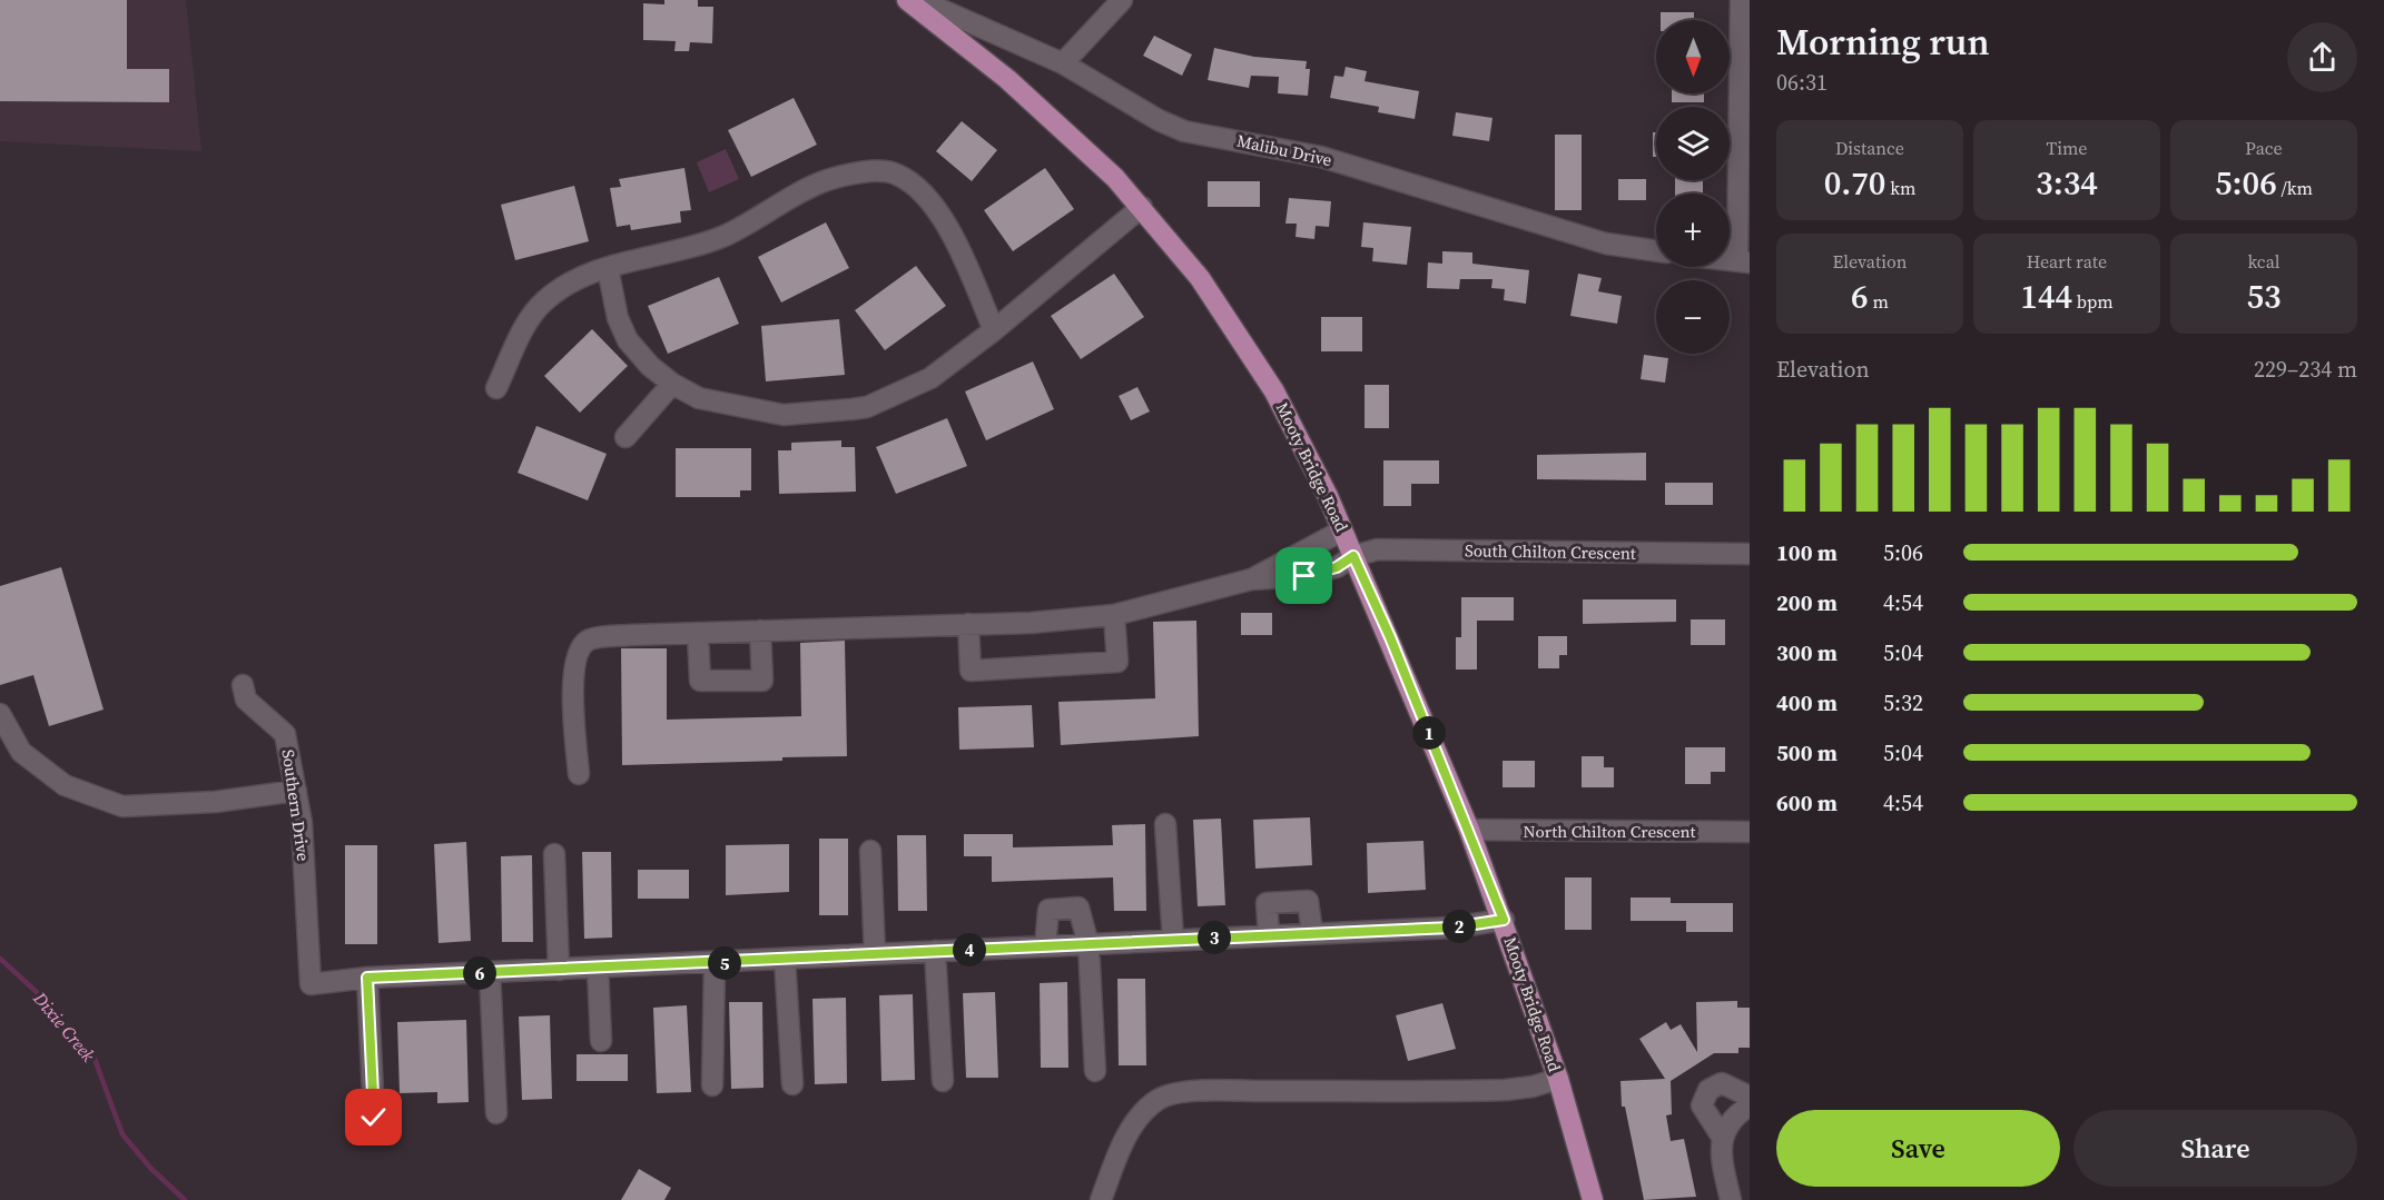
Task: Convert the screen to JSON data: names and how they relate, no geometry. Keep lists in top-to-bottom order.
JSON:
{
  "streets": {
    "main road": ["Mooty Bridge Road"],
    "street": [
      "Malibu Drive",
      "South Chilton Crescent",
      "Southern Drive",
      "North Chilton Crescent"
    ]
  },
  "crossings": [
    ["Mooty Bridge Road", "South Chilton Crescent"],
    ["Mooty Bridge Road", "North Chilton Crescent"]
  ],
  "water": ["Dixie Creek"],
  "north": "bottom",
  "page": {
    "heading": ["Morning run", "06:31"],
    "map_buttons": ["+", "−"],
    "stats": [
      ["Distance", "0.70 km"],
      ["Time", "3:34"],
      ["Pace", "5:06 /km"],
      ["Elevation", "6 m"],
      ["Heart rate", "144 bpm"],
      ["kcal", "53"]
    ],
    "chart": ["Elevation", "229–234 m"],
    "list": [
      {
        "name": "100 m",
        "note": "5:06"
      },
      {
        "name": "200 m",
        "note": "4:54"
      },
      {
        "name": "300 m",
        "note": "5:04"
      },
      {
        "name": "400 m",
        "note": "5:32"
      },
      {
        "name": "500 m",
        "note": "5:04"
      },
      {
        "name": "600 m",
        "note": "4:54"
      }
    ],
    "pins": [
      "1",
      "2",
      "3",
      "4",
      "5",
      "6"
    ],
    "buttons": ["Save", "Share"]
  }
}
